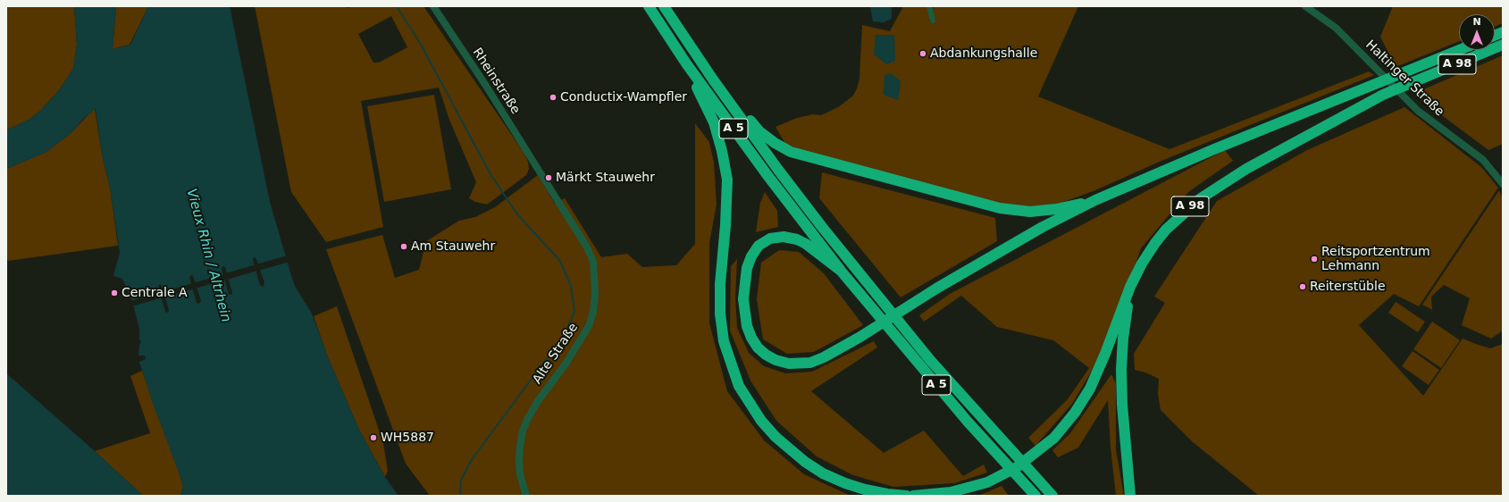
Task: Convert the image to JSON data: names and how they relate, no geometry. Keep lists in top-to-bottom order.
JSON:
{
  "streets": {
    "highway": ["A 98", "A 5"],
    "street": ["Haltinger Straße", "Rheinstraße", "Alte Straße"]
  },
  "crossings": [
    ["Rheinstraße", "Alte Straße"]
  ],
  "water": ["Vieux Rhin / Altrhein"],
  "places": [
    "Abdankungshalle",
    "Conductix-Wampfler",
    "Märkt Stauwehr",
    "Am Stauwehr",
    "Reitsportzentrum Lehmann",
    "Reiterstüble",
    "Centrale A",
    "WH5887"
  ],
  "north": "top"
}
